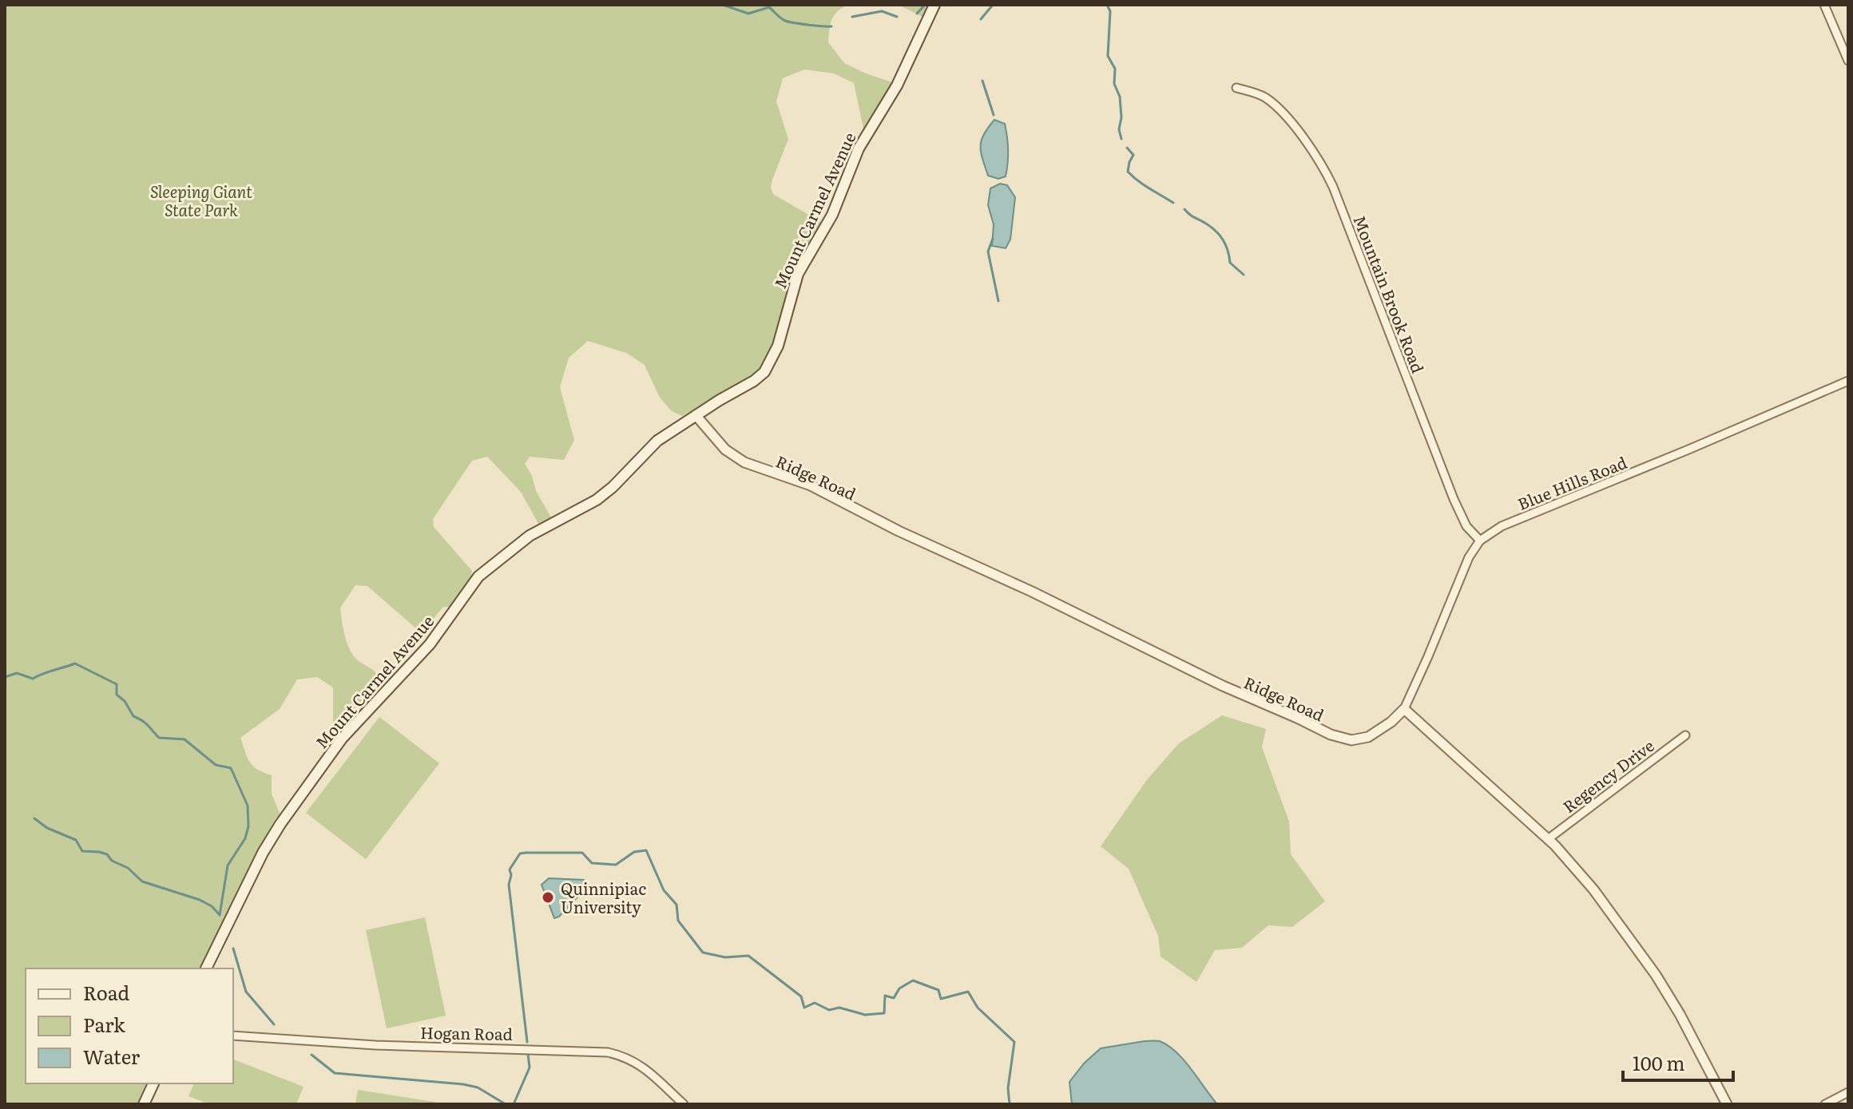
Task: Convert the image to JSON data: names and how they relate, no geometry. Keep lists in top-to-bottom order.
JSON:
{
  "streets": {
    "main road": ["Mount Carmel Avenue"],
    "street": [
      "Mountain Brook Road",
      "Ridge Road",
      "Blue Hills Road",
      "Regency Drive",
      "Hogan Road"
    ]
  },
  "crossings": [
    ["Mount Carmel Avenue", "Ridge Road"],
    ["Mountain Brook Road", "Blue Hills Road"],
    ["Ridge Road", "Blue Hills Road"]
  ],
  "parks": ["Sleeping Giant State Park"],
  "places": ["Quinnipiac University"],
  "legend": ["Road", "Park", "Water"],
  "scale_bar": "100 m"
}
